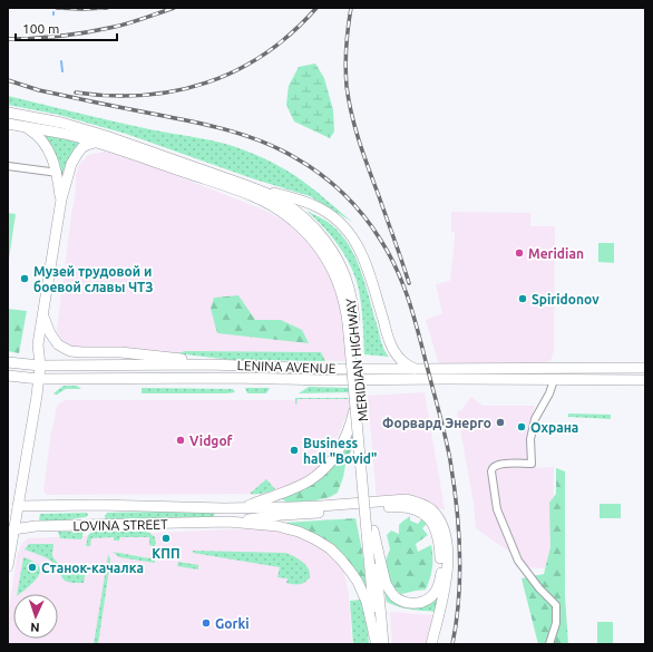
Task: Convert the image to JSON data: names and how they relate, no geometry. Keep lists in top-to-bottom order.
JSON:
{
  "streets": {
    "main road": ["MERIDIAN HIGHWAY", "LENINA AVENUE", "LOVINA STREET"]
  },
  "places": [
    "Meridian",
    "Музей трудовой и боевой славы ЧТЗ",
    "Spiridonov",
    "Форвард Энерго",
    "Охрана",
    "Vidgof",
    "Business hall \"Bovid\"",
    "КПП",
    "Станок-качалка",
    "Gorki"
  ],
  "scale_bar": "100 m",
  "north": "bottom"
}
